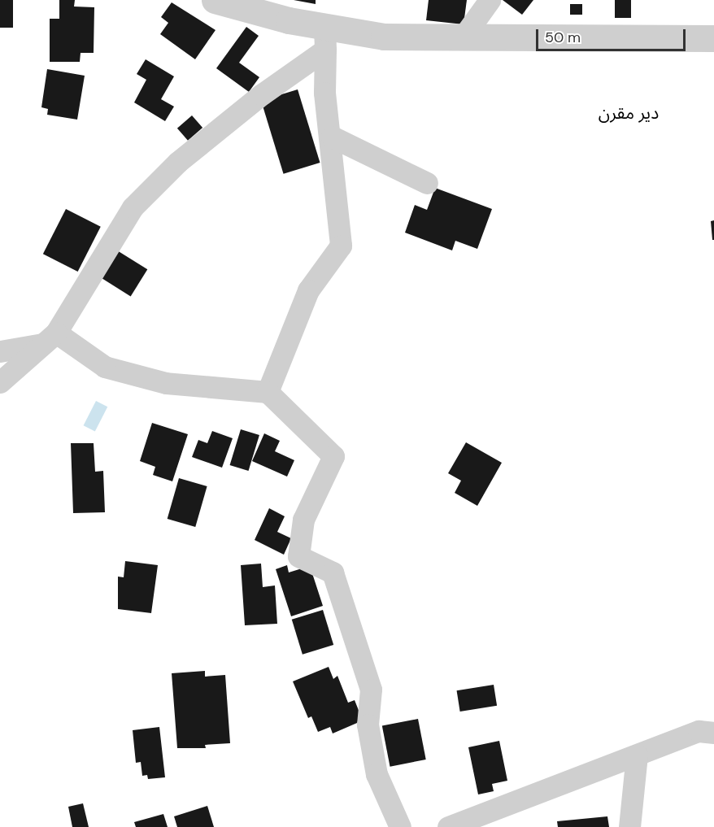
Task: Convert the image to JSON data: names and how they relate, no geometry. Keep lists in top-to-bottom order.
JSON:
{
  "districts": ["دير مقرن"],
  "scale_bar": "50 m"
}
